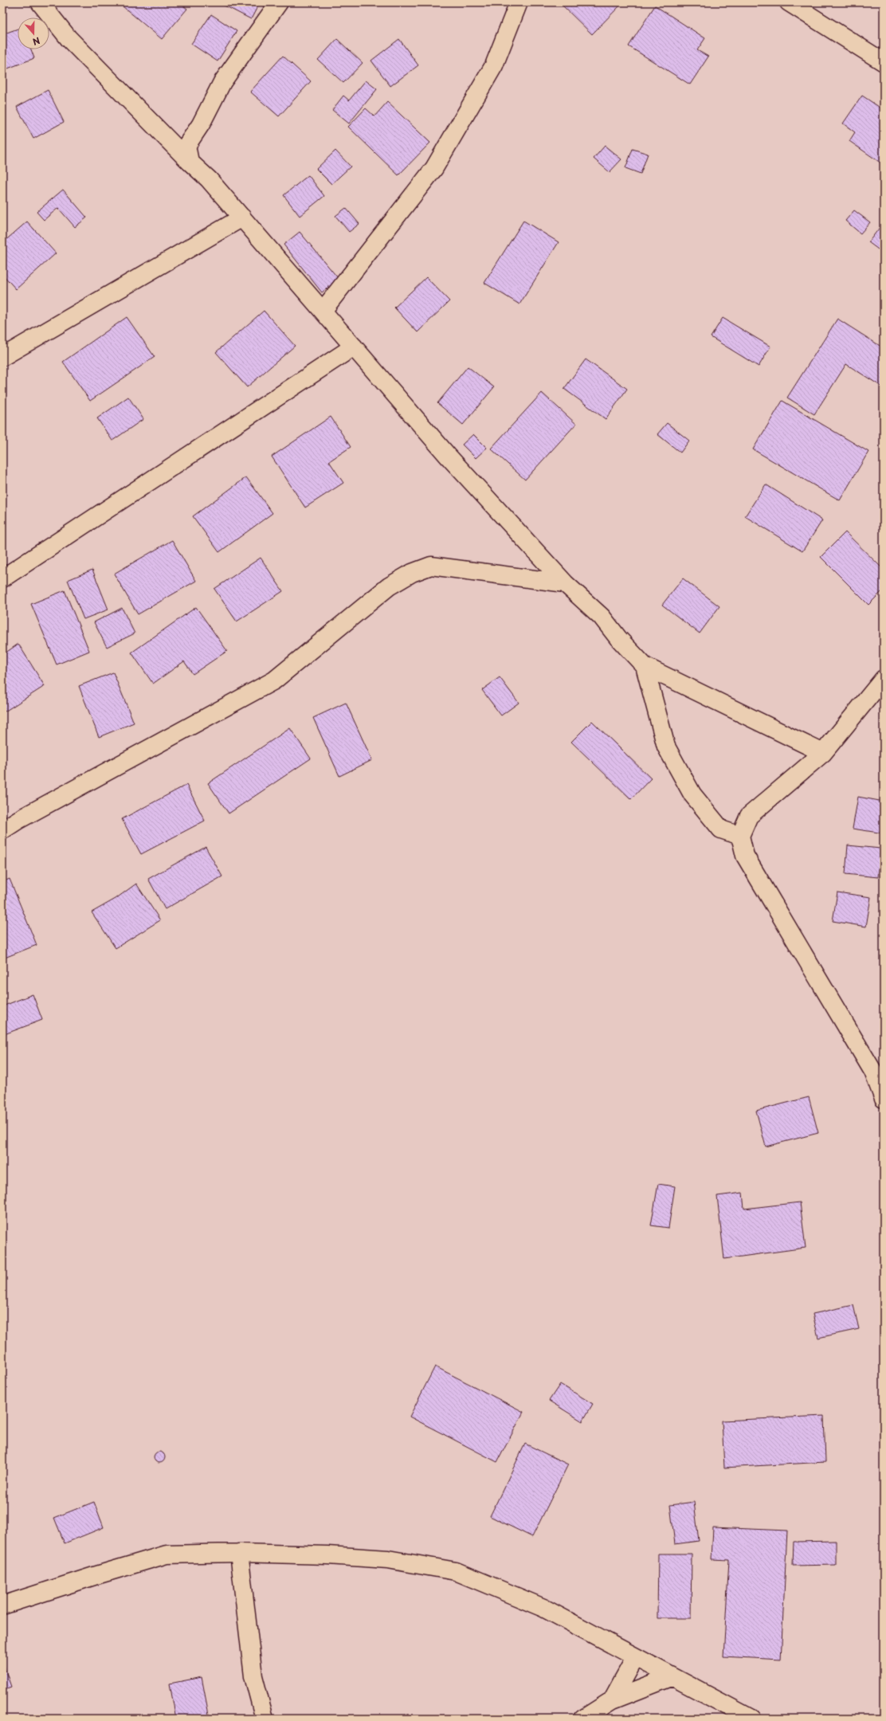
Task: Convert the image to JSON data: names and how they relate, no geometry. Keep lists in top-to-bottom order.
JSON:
{
  "north": "bottom"
}
